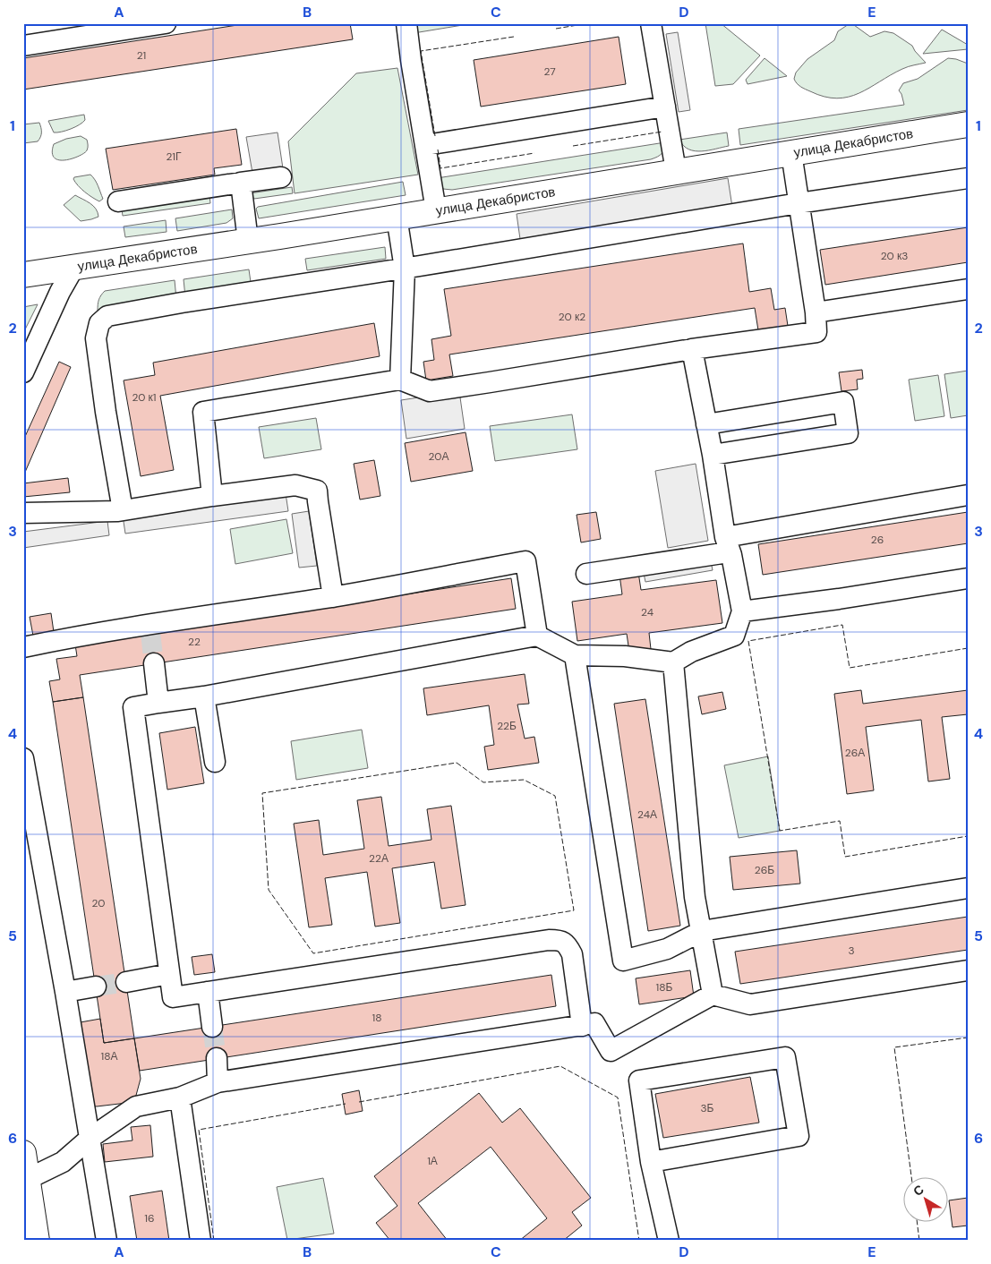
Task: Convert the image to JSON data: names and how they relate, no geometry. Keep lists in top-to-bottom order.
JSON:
{
  "streets": {
    "main road": ["улица Декабристов"]
  },
  "house_numbers": [
    "21",
    "27",
    "21Г",
    "20 к3",
    "20 к2",
    "20 к1",
    "20А",
    "26",
    "24",
    "22",
    "22Б",
    "26А",
    "24А",
    "22А",
    "26Б",
    "20",
    "3",
    "18Б",
    "18",
    "18А",
    "3Б",
    "1А",
    "16"
  ],
  "north": "top left",
  "grid": {
    "columns": [
      "A",
      "B",
      "C",
      "D",
      "E"
    ],
    "rows": [
      "1",
      "2",
      "3",
      "4",
      "5",
      "6"
    ]
  }
}
